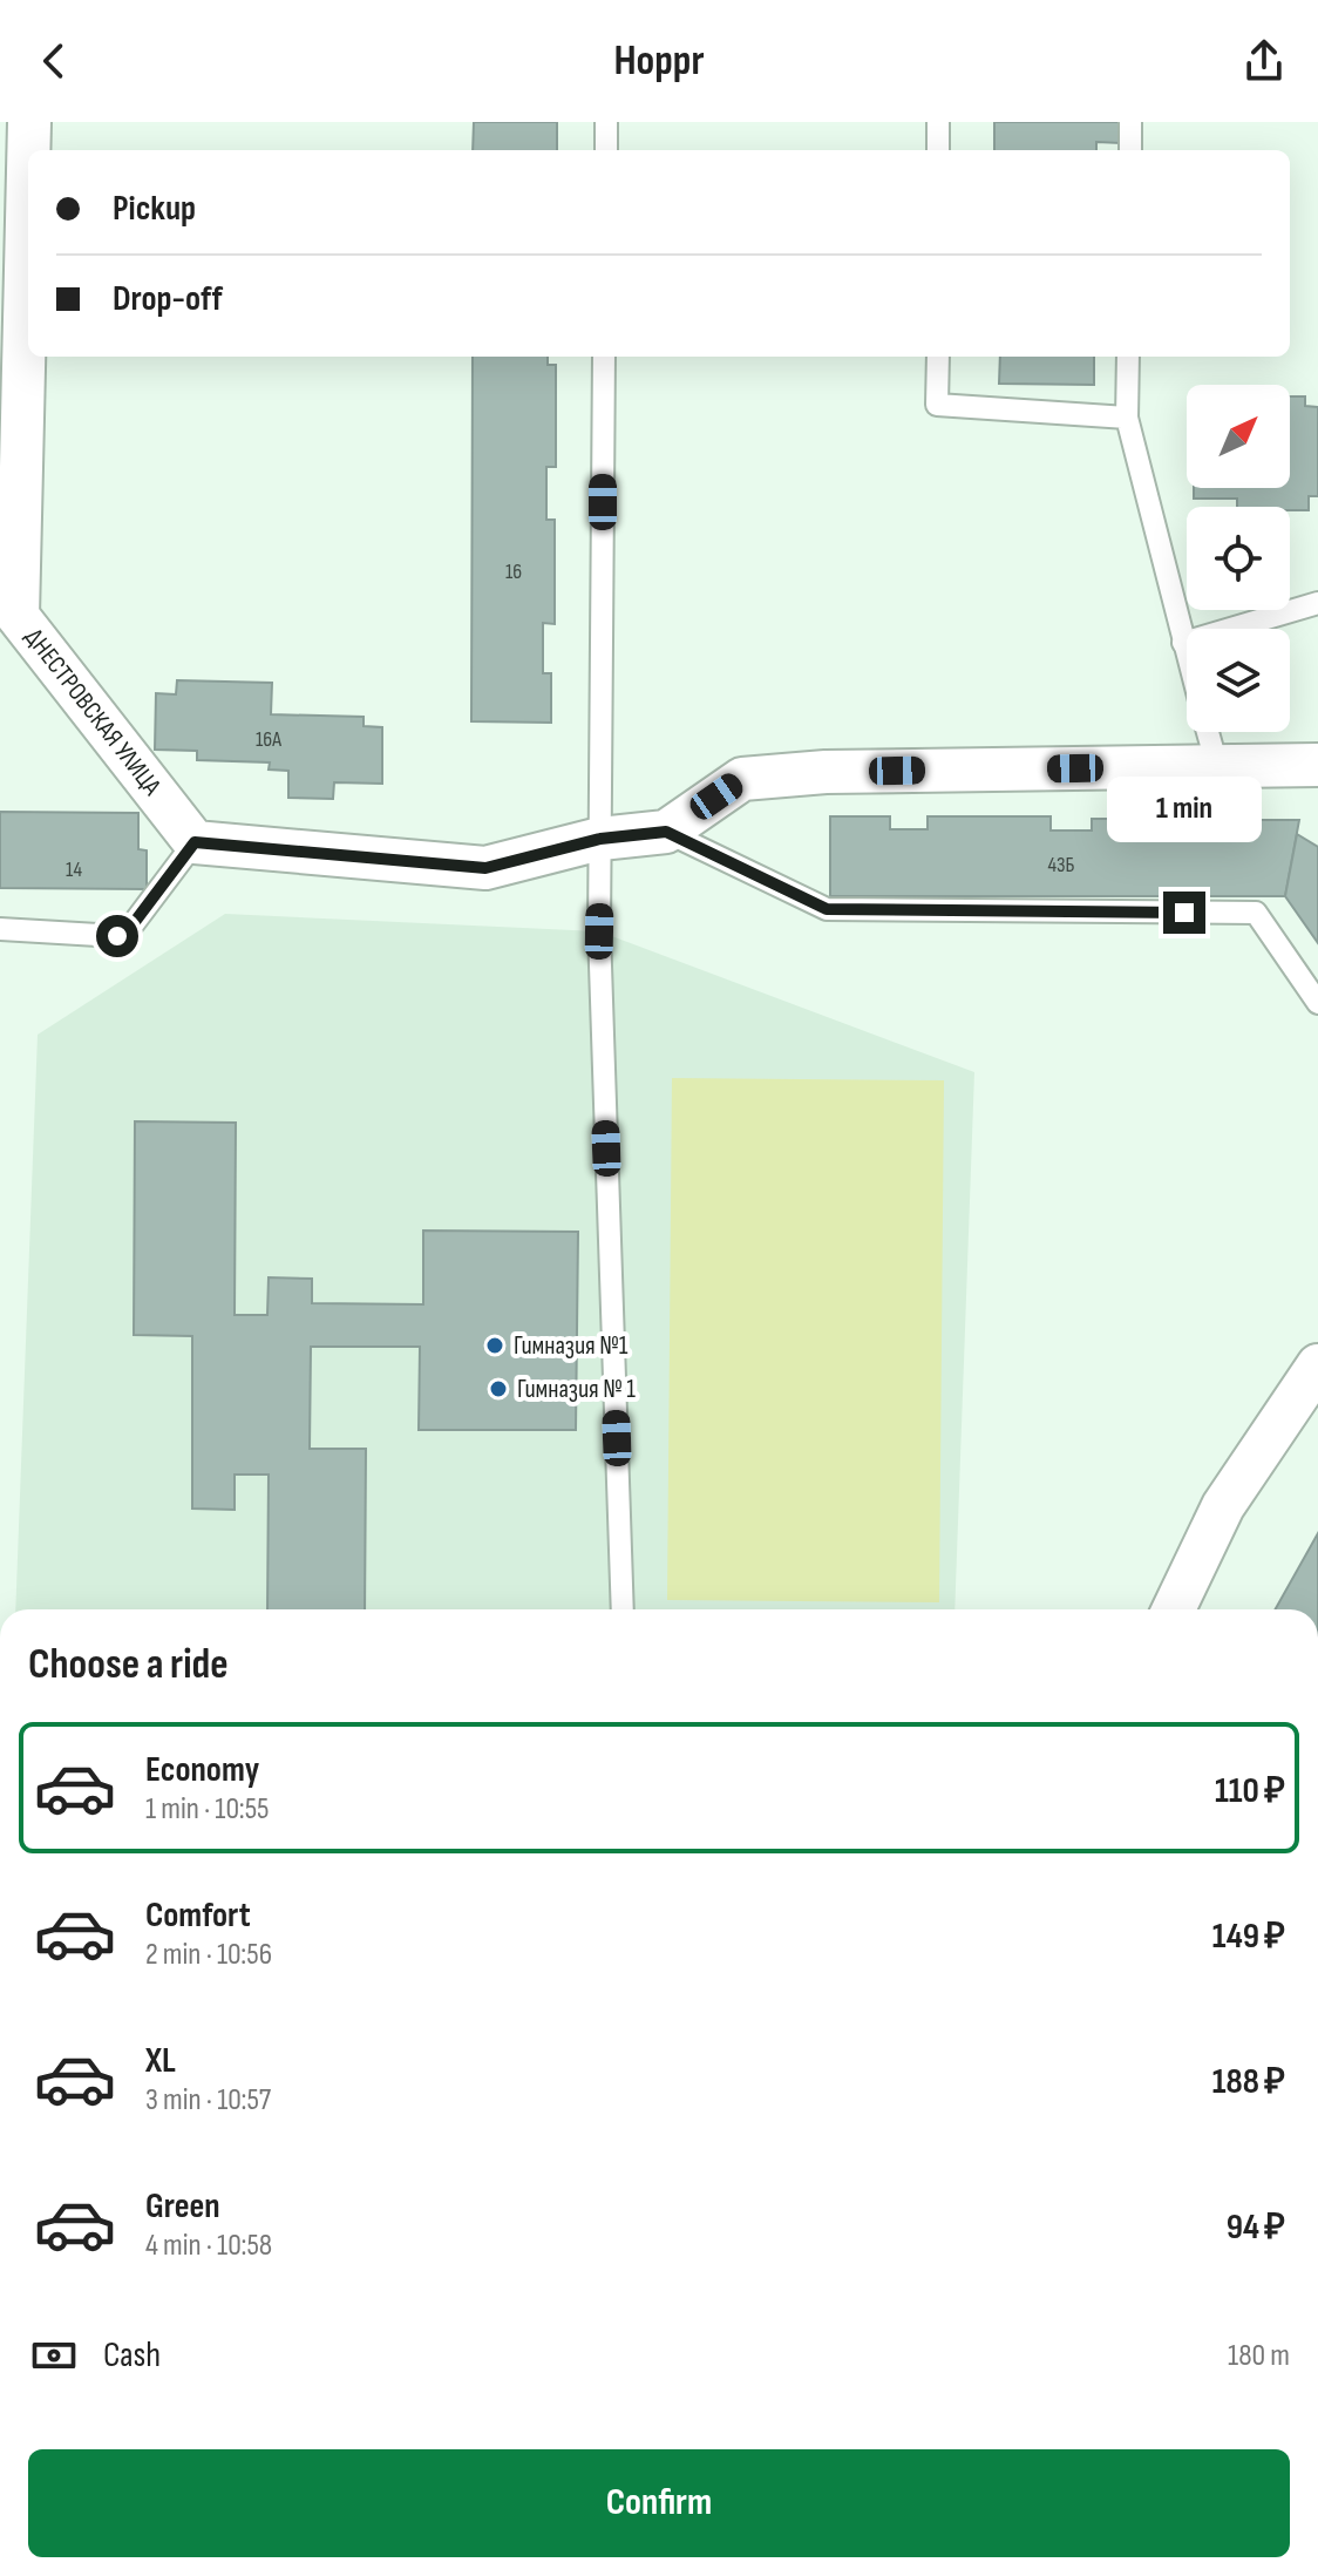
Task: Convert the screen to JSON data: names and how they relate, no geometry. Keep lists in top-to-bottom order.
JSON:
{
  "streets": {
    "street": ["ДНЕСТРОВСКАЯ УЛИЦА"]
  },
  "places": ["Гимназия №1", "Гимназия № 1"],
  "house_numbers": [
    "16",
    "16А",
    "43Б",
    "14"
  ],
  "north": "top right",
  "page": {
    "header": "Hoppr",
    "banner": ["Pickup", "Drop-off"],
    "bubble": "1 min",
    "heading": "Choose a ride",
    "list": [
      {
        "name": "Economy",
        "note": "1 min · 10:55",
        "value": "110 ₽"
      },
      {
        "name": "Comfort",
        "note": "2 min · 10:56",
        "value": "149 ₽"
      },
      {
        "name": "XL",
        "note": "3 min · 10:57",
        "value": "188 ₽"
      },
      {
        "name": "Green",
        "note": "4 min · 10:58",
        "value": "94 ₽"
      }
    ],
    "pay": ["Cash", "180 m"],
    "buttons": "Confirm"
  }
}
